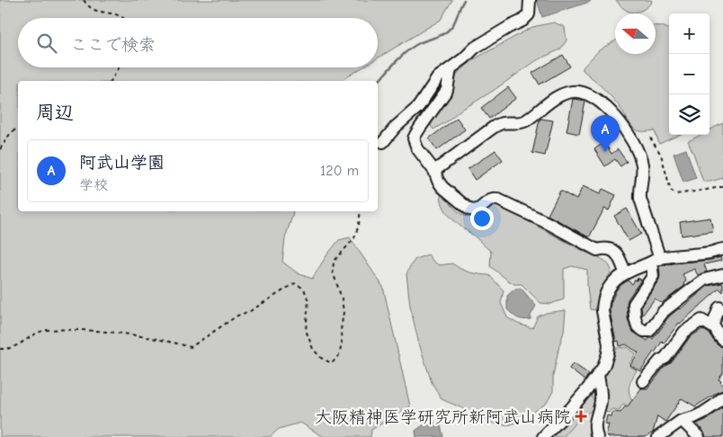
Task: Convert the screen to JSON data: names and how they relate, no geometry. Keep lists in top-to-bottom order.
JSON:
{
  "places": {
    "health": ["大阪精神医学研究所新阿武山病院"]
  },
  "north": "left",
  "page": {
    "map_buttons": ["+", "−"],
    "search": "ここで検索",
    "heading": "周辺",
    "pins": "A",
    "list": [
      {
        "mark": "A",
        "name": "阿武山学園",
        "note": "学校",
        "value": "120 m"
      }
    ]
  }
}
